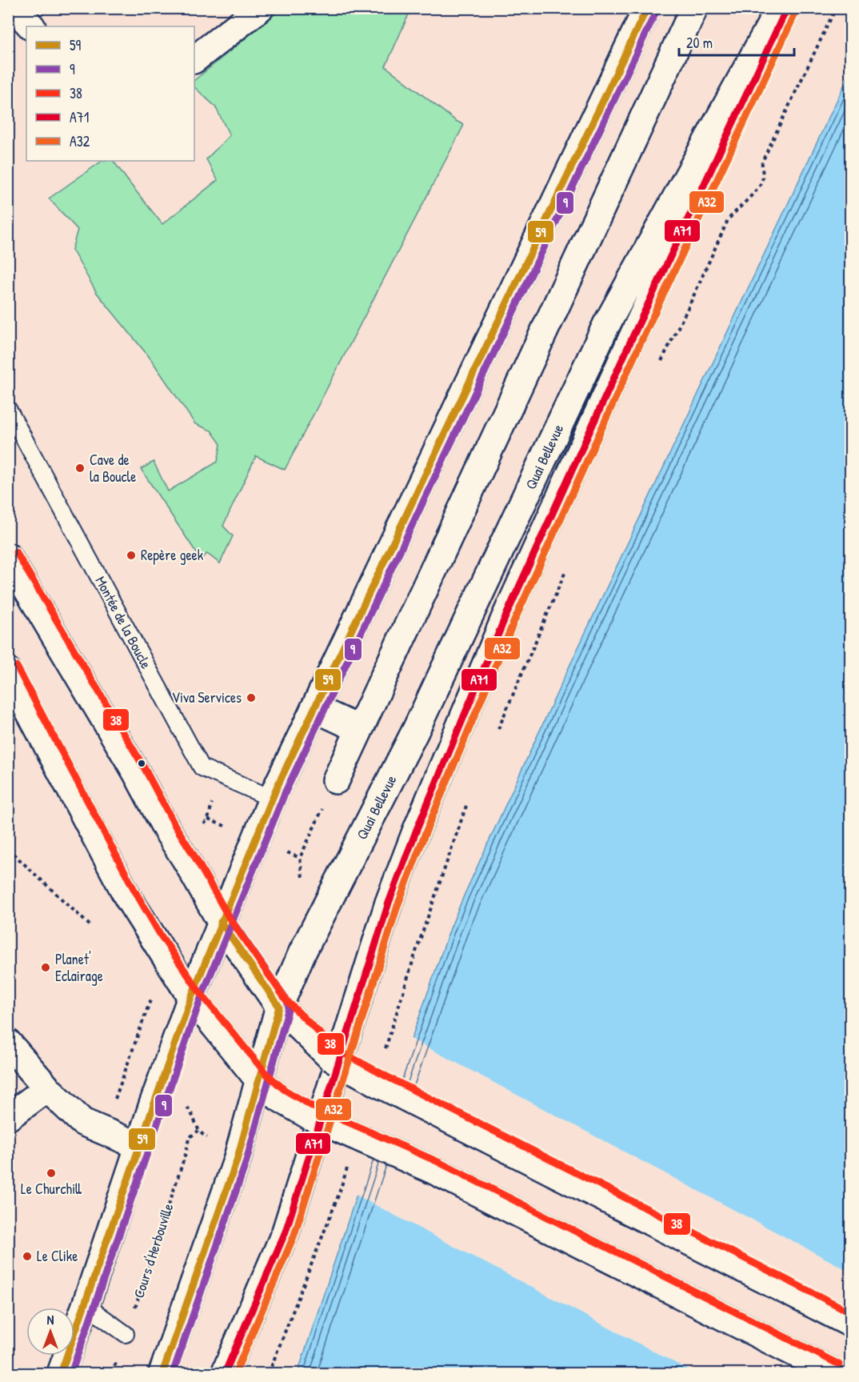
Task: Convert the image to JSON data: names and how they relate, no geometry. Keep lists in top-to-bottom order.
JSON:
{
  "streets": {
    "main road": ["Quai Bellevue"],
    "lane": ["Montée de la Boucle"],
    "path": ["Cours d'Herbouville"]
  },
  "places": [
    "Cave de la Boucle",
    "Repère geek",
    "Viva Services",
    "Planet' Eclairage",
    "Le Churchill",
    "Le Clike"
  ],
  "lines": [
    "transit line 59",
    "transit line A71",
    "transit line 9",
    "transit line A32",
    "transit line 38"
  ],
  "legend": [
    "59",
    "9",
    "38",
    "A71",
    "A32"
  ],
  "scale_bar": "20 m",
  "north": "top"
}
